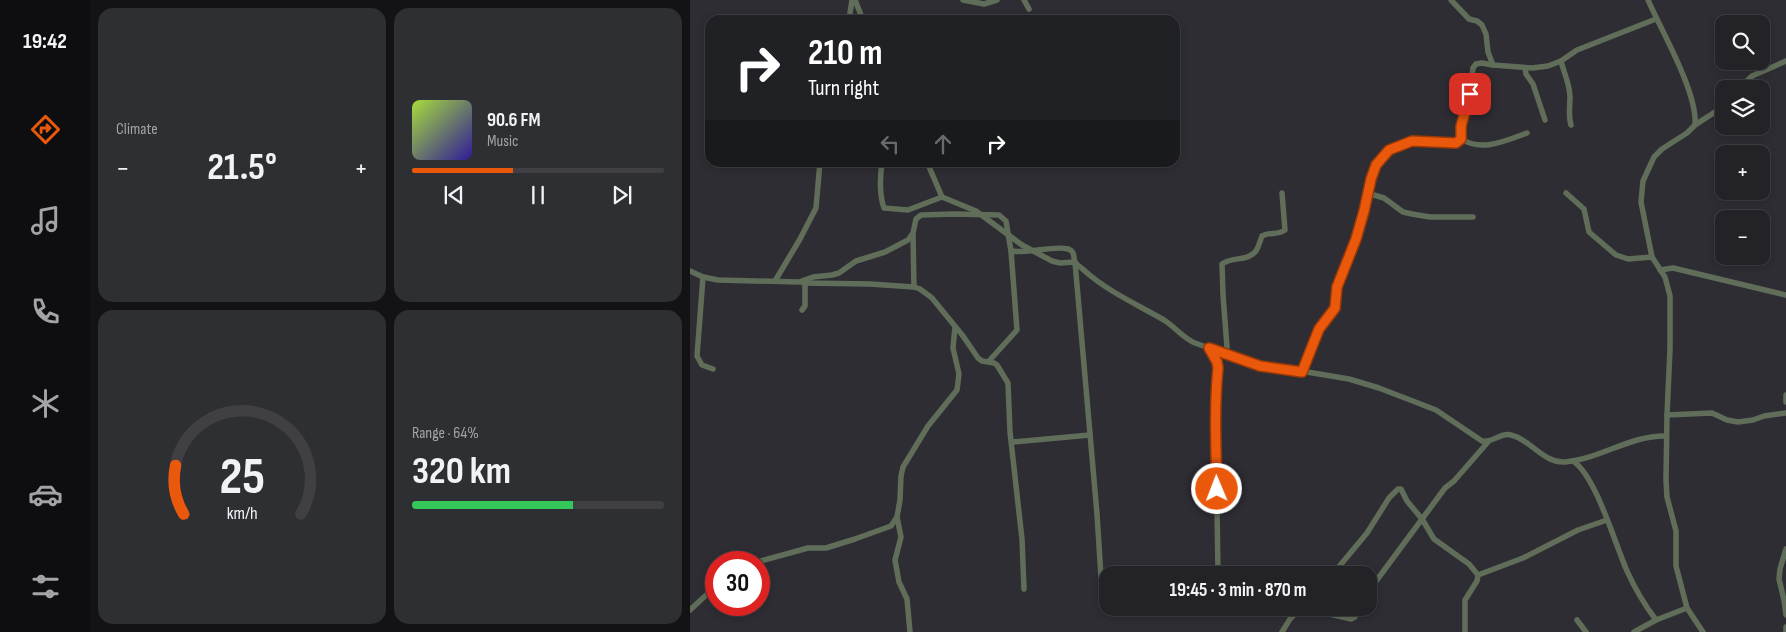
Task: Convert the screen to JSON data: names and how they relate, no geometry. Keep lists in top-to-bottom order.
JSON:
{
  "page": {
    "tabs": "19:42",
    "tile": [
      "Climate",
      ["Range · 64%", "320 km"]
    ],
    "map_buttons": ["+", "−"],
    "turn": ["210 m", "Turn right"],
    "song": ["90.6 FM", "Music"],
    "heat": ["−", "21.5°", "+"],
    "limit": "30",
    "trip": "19:45 · 3 min · 870 m",
    "gauge": ["25", "km/h"]
  }
}
